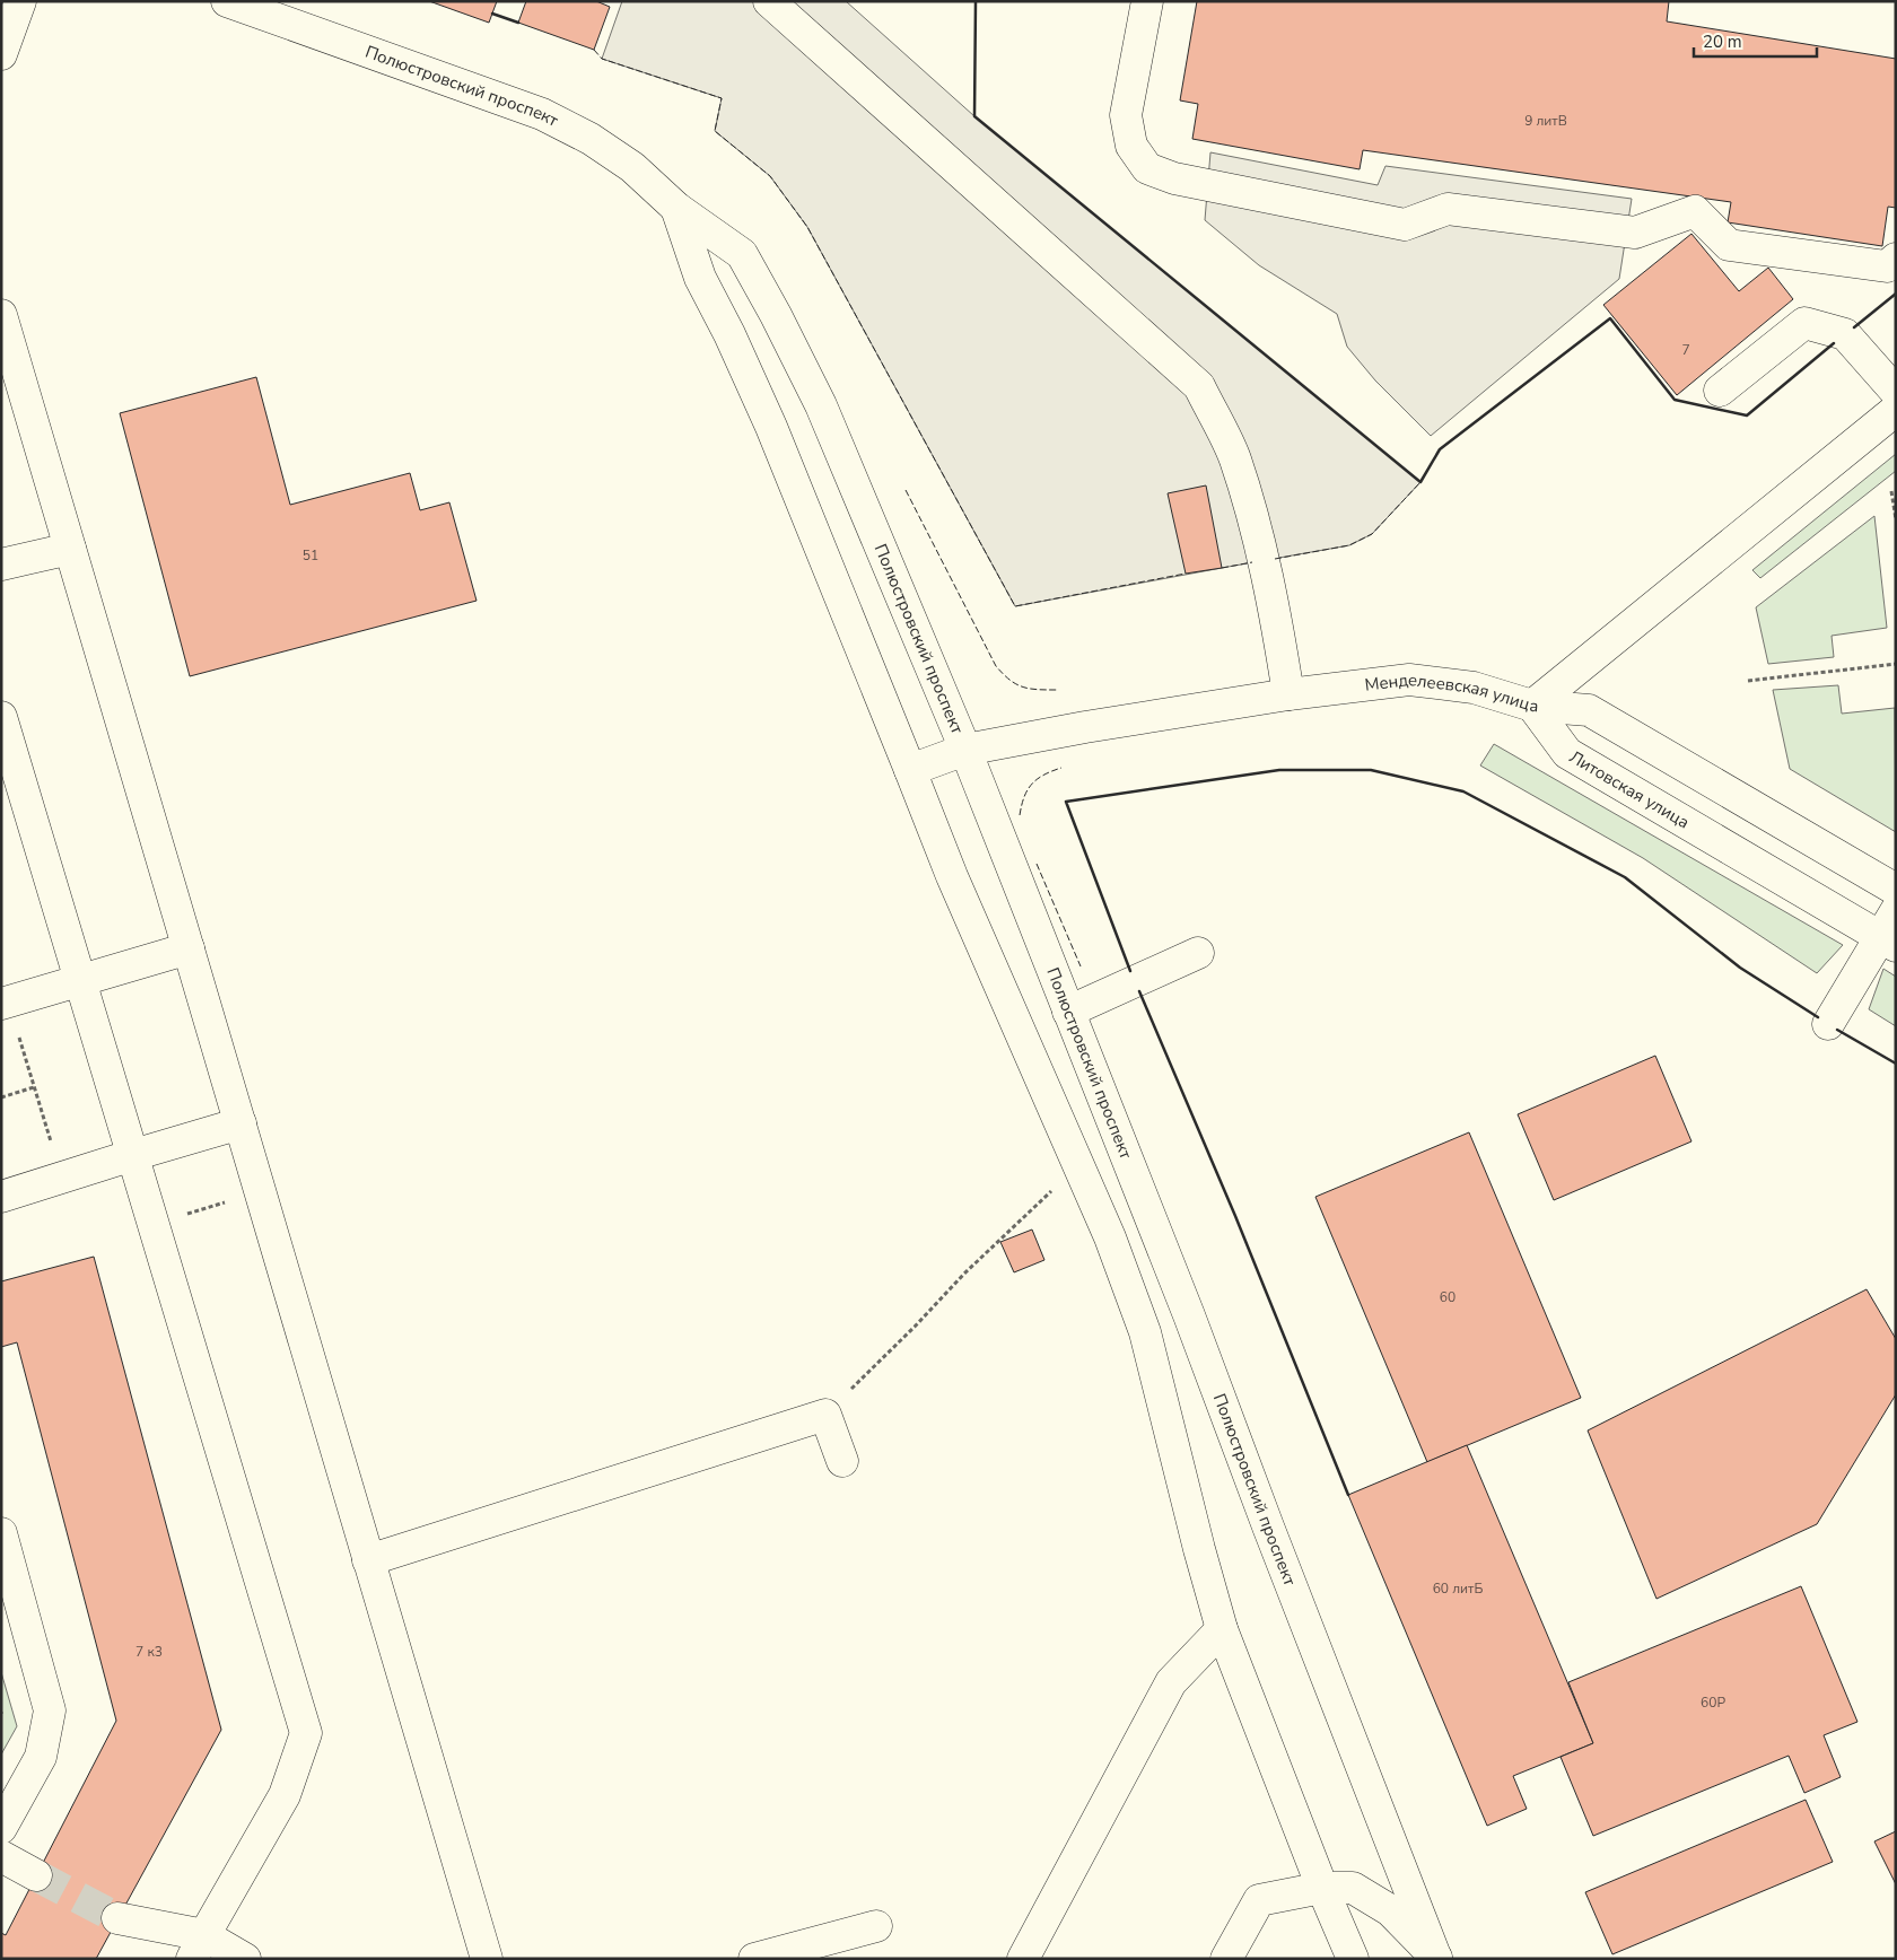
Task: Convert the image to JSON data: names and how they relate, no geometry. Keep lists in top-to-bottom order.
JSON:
{
  "streets": {
    "main road": ["Полюстровский проспект", "Менделеевская улица", "Литовская улица"]
  },
  "crossings": [
    ["Полюстровский проспект", "Менделеевская улица"],
    ["Менделеевская улица", "Литовская улица"]
  ],
  "house_numbers": [
    "9 литВ",
    "7",
    "51",
    "60",
    "60 литБ",
    "7 к3",
    "60Р"
  ],
  "scale_bar": "20 m"
}
